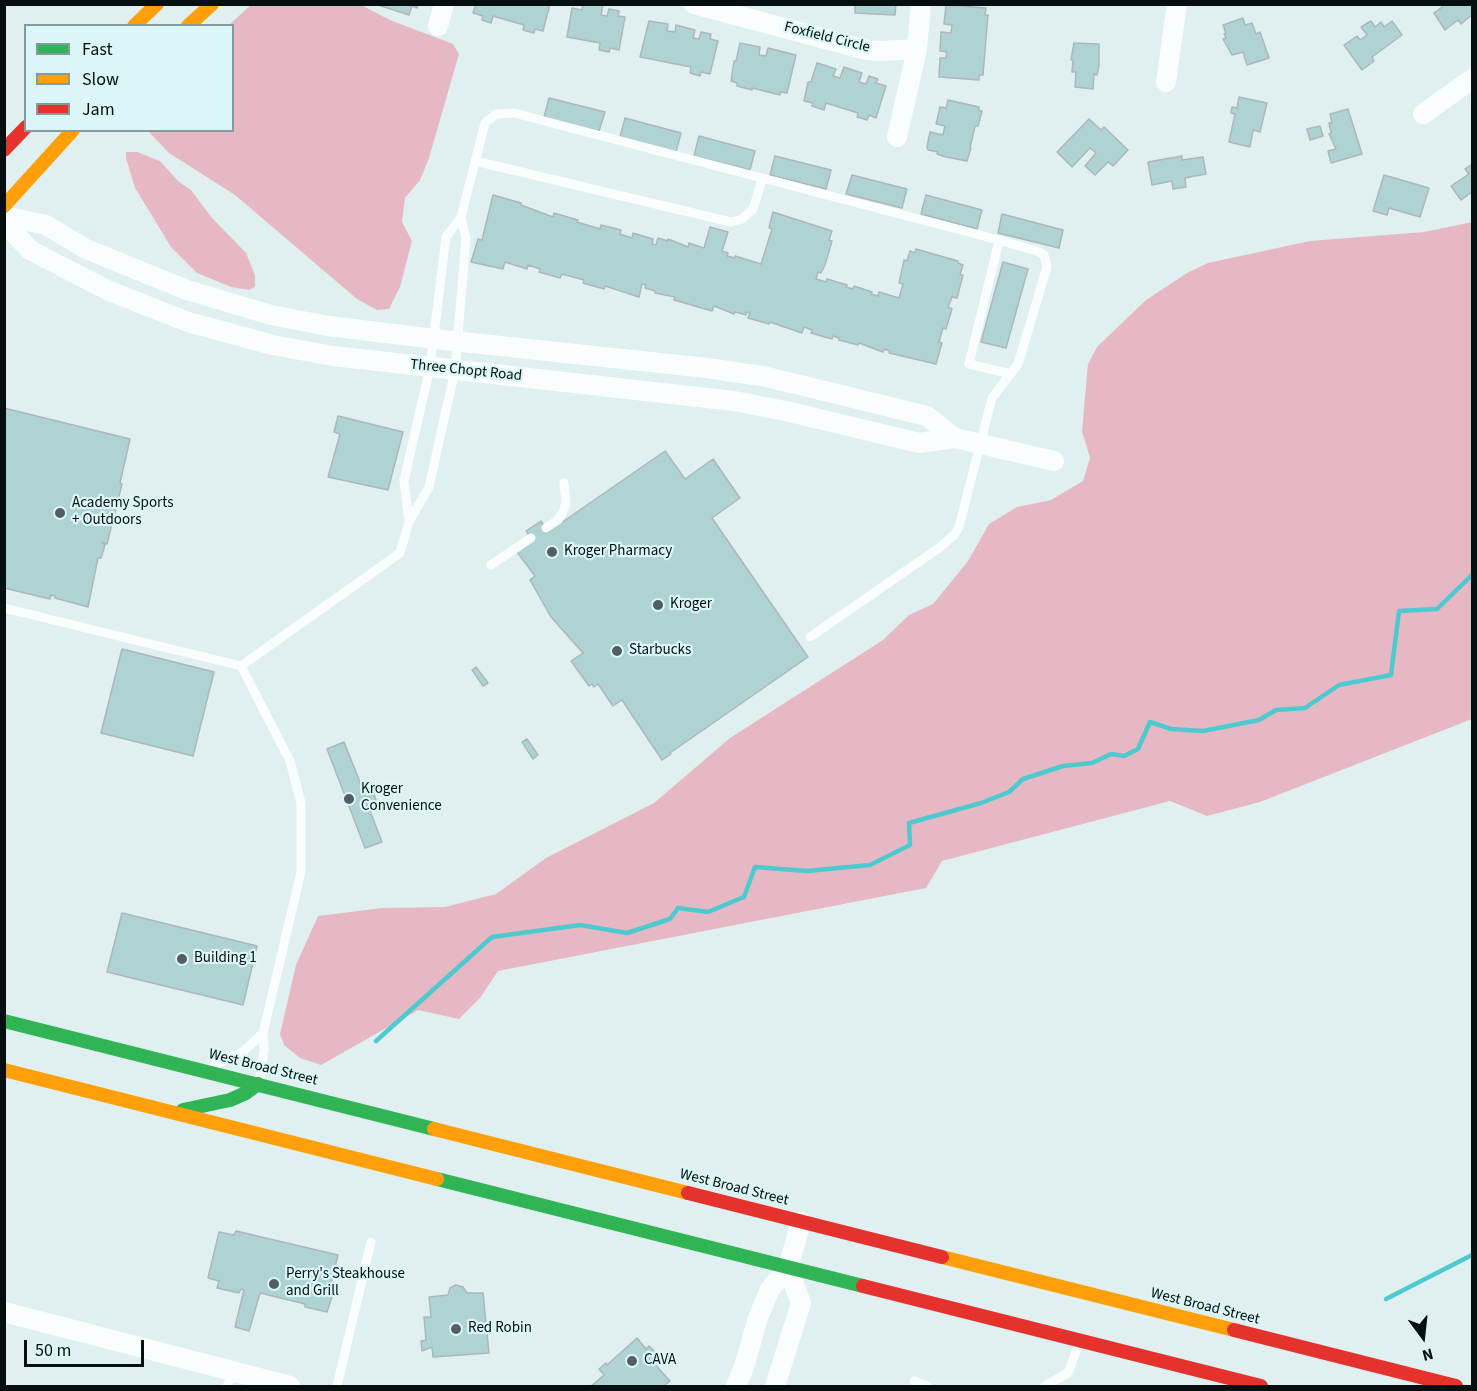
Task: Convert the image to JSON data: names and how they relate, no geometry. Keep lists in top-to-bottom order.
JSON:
{
  "streets": {
    "main road": ["West Broad Street"],
    "street": ["Foxfield Circle", "Three Chopt Road"]
  },
  "places": [
    "Academy Sports + Outdoors",
    "Kroger Pharmacy",
    "Kroger",
    "Starbucks",
    "Kroger Convenience",
    "Building 1",
    "Perry's Steakhouse and Grill",
    "Red Robin",
    "CAVA"
  ],
  "legend": ["Fast", "Slow", "Jam"],
  "scale_bar": "50 m",
  "north": "bottom"
}
